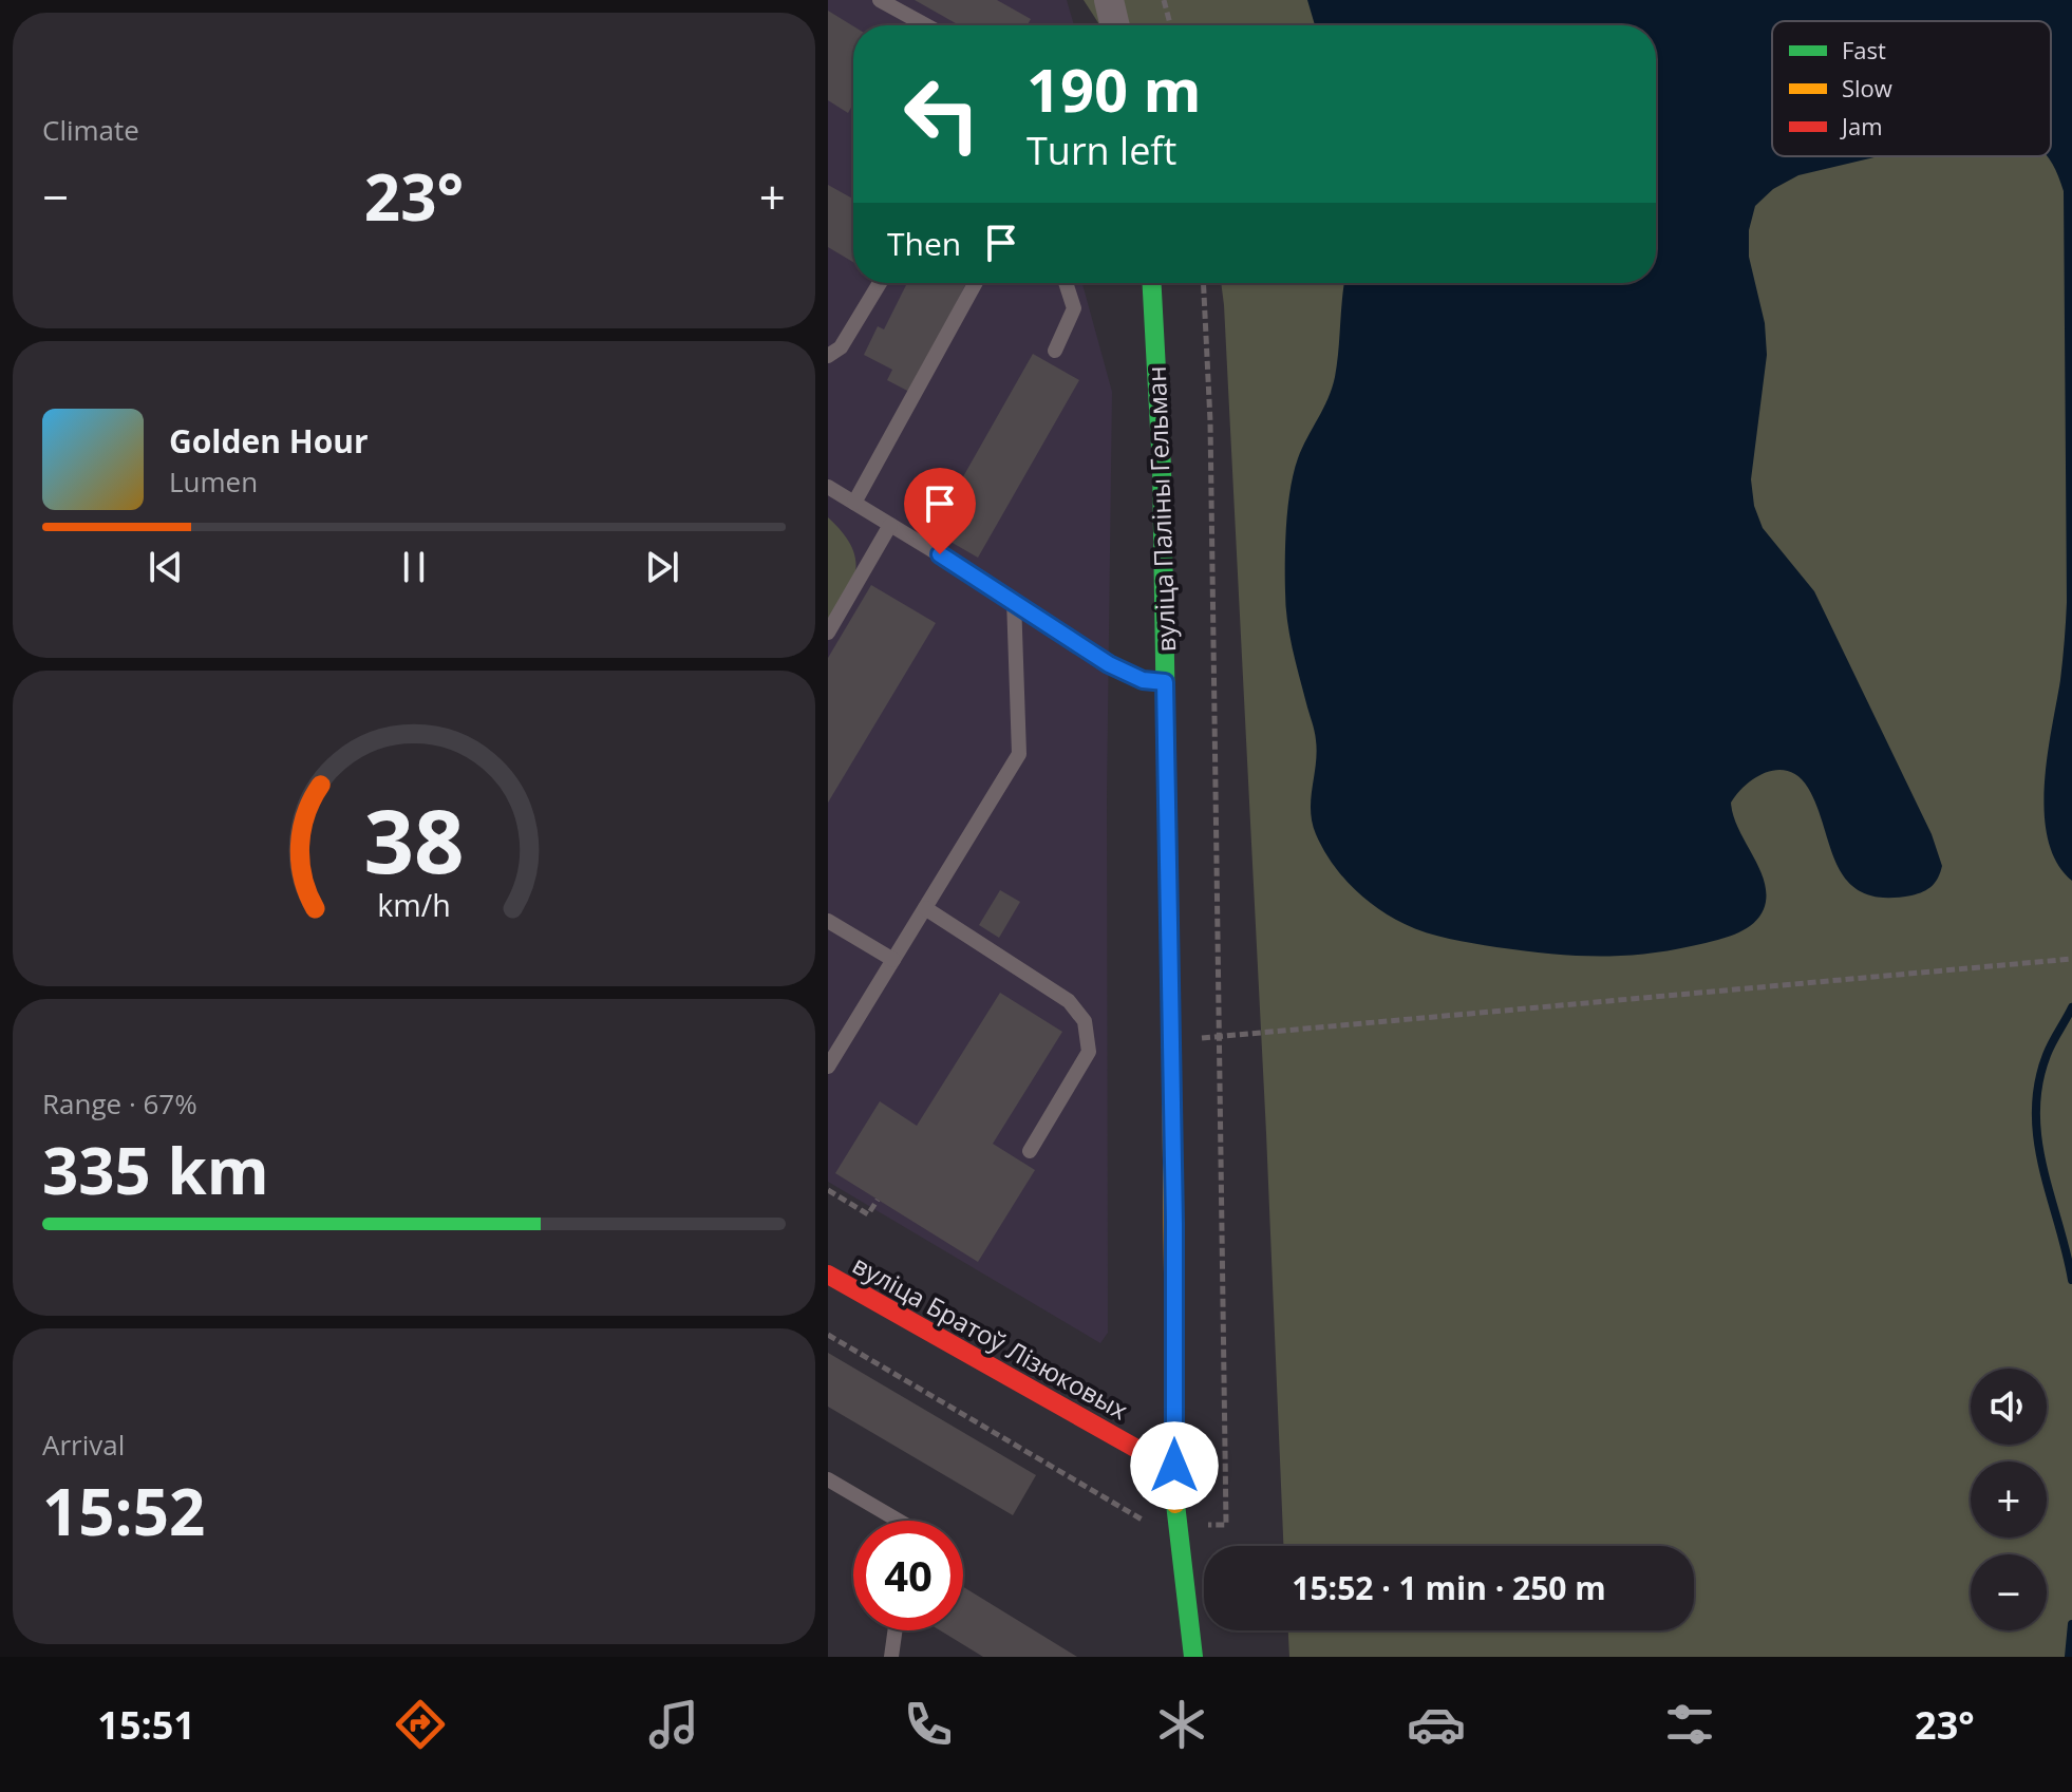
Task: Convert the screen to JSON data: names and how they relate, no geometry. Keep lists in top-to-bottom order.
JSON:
{
  "streets": {
    "street": ["вуліца Паліны Гельман", "вуліца Братоў Лізюковых"]
  },
  "crossings": [
    ["вуліца Паліны Гельман", "вуліца Братоў Лізюковых"]
  ],
  "legend": ["Fast", "Slow", "Jam"],
  "page": {
    "tile": [
      "Climate",
      ["Range · 67%", "335 km"],
      ["Arrival", "15:52"]
    ],
    "turn": ["190 m", "Turn left"],
    "heat": ["−", "23°", "+"],
    "then": "Then",
    "song": ["Golden Hour", "Lumen"],
    "map_buttons": ["+", "−"],
    "limit": "40",
    "trip": "15:52 · 1 min · 250 m",
    "tabs": ["15:51", "23°"],
    "gauge": ["38", "km/h"]
  }
}
